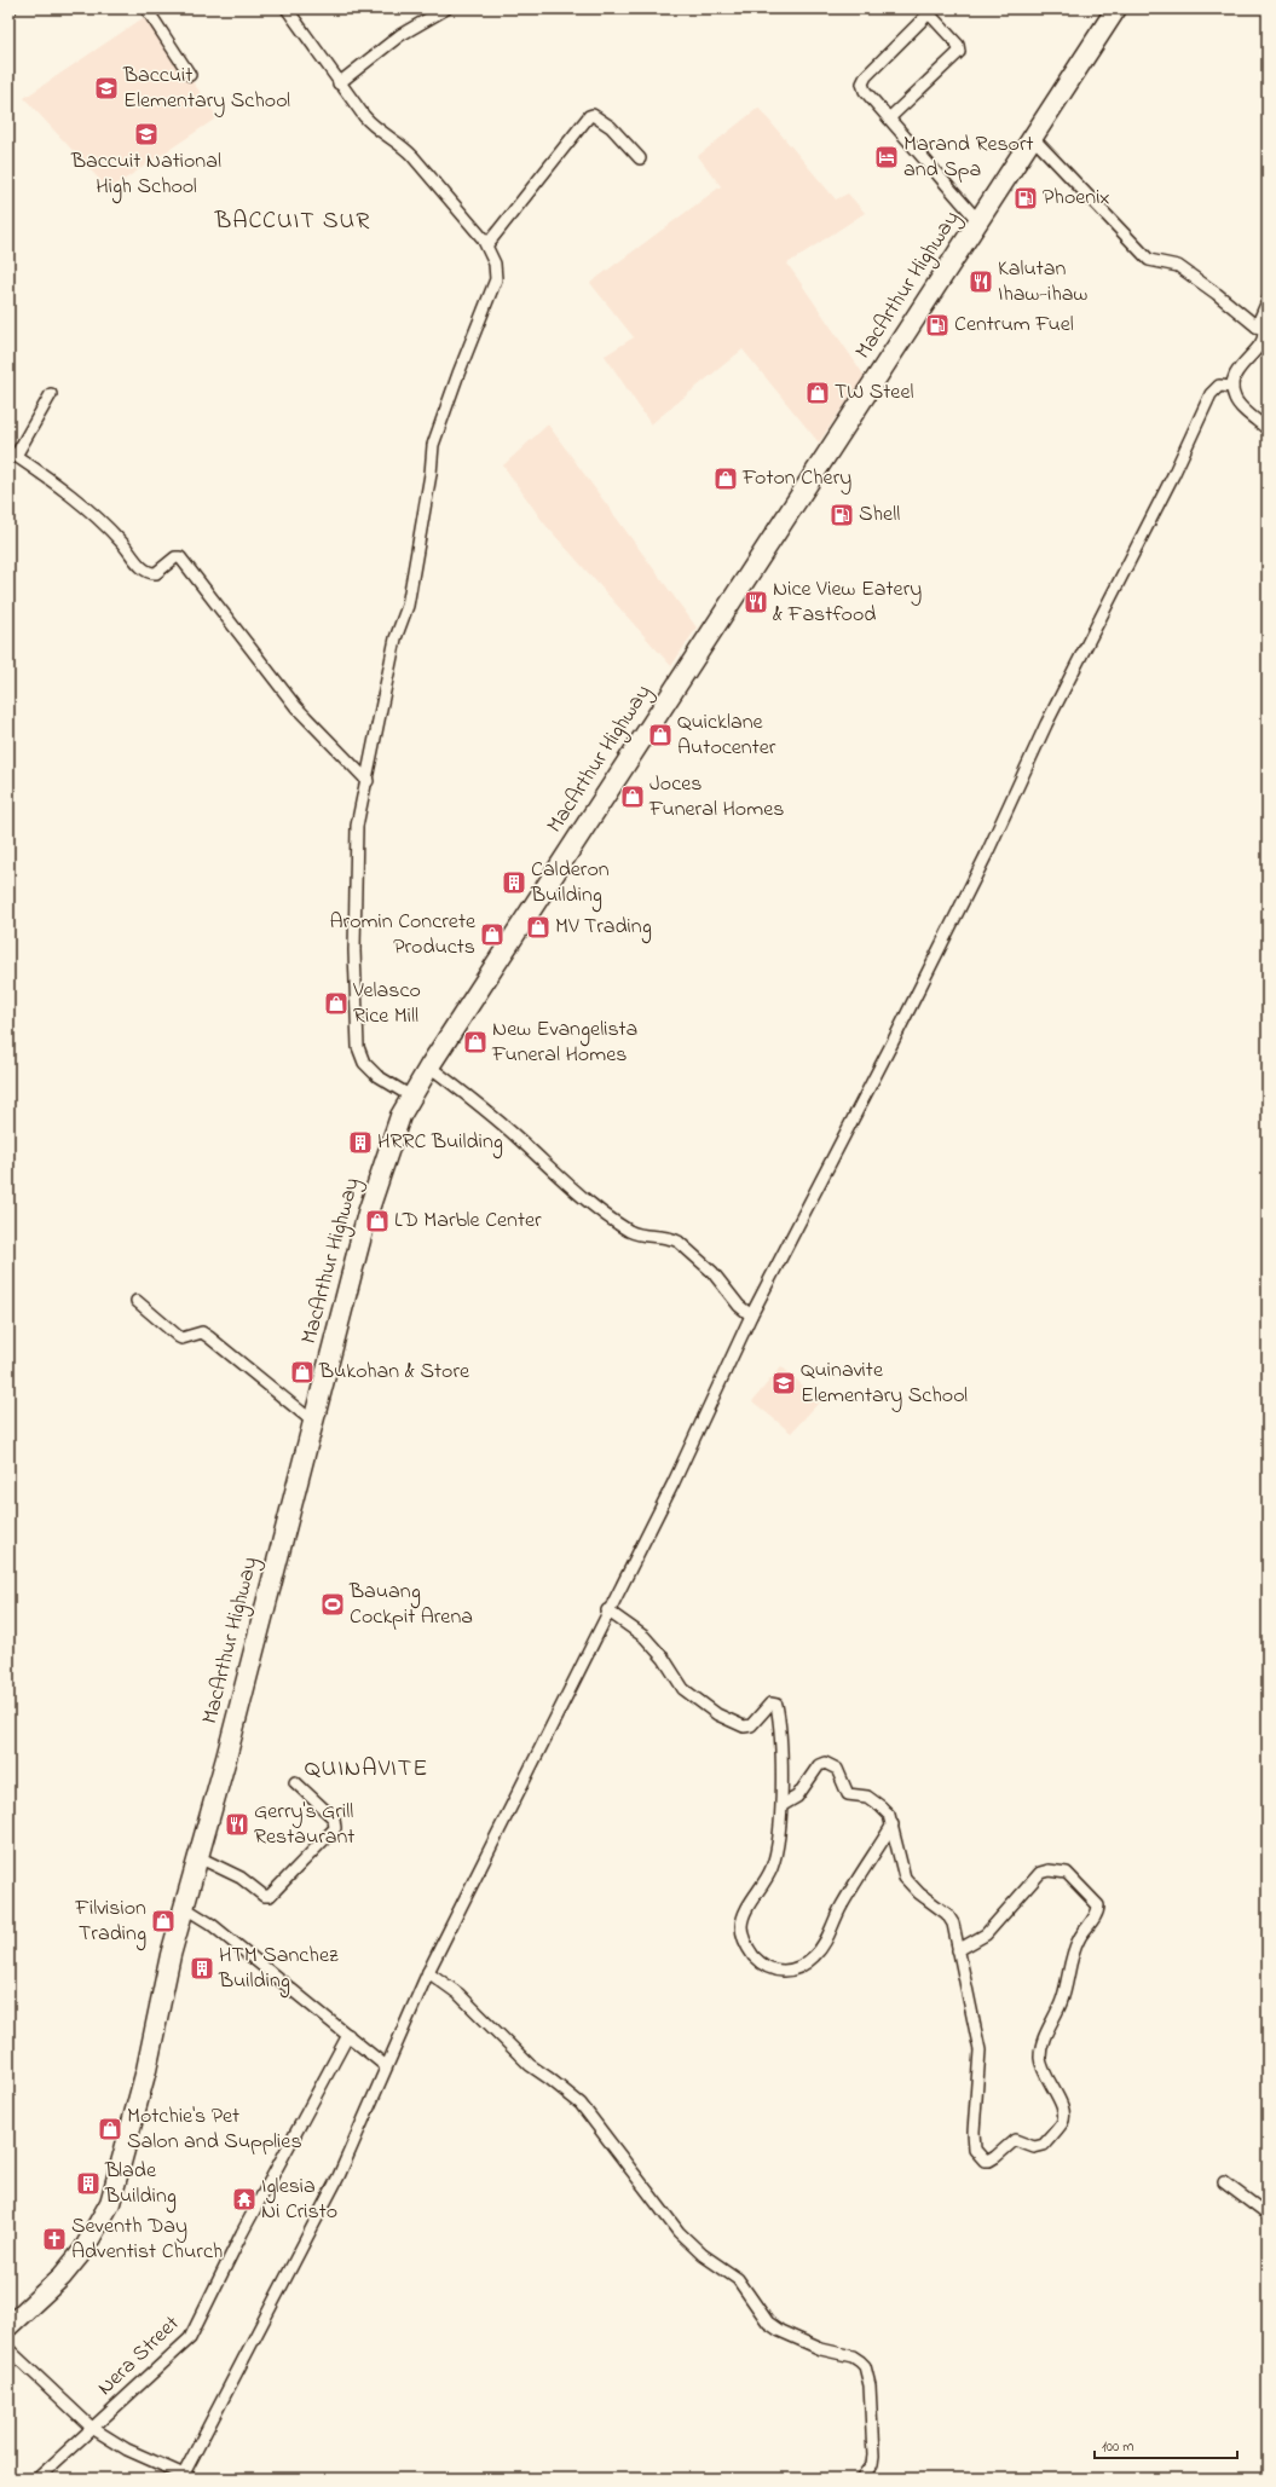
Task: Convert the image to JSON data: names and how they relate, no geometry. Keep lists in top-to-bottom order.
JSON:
{
  "streets": {
    "highway": ["MacArthur Highway"],
    "street": ["Nera Street"]
  },
  "districts": ["BACCUIT SUR", "QUINAVITE"],
  "places": {
    "school or university": ["Baccuit Elementary School", "Baccuit National High School", "Quinavite Elementary School"],
    "hotel": ["Marand Resort and Spa"],
    "fuel station": ["Phoenix", "Centrum Fuel", "Shell"],
    "restaurant": ["Kalutan Ihaw-ihaw", "Nice View Eatery & Fastfood", "Gerry's Grill Restaurant"],
    "shop": [
      "TW Steel",
      "Foton Chery",
      "Quicklane Autocenter",
      "Joces Funeral Homes",
      "MV Trading",
      "Aromin Concrete Products",
      "Velasco Rice Mill",
      "New Evangelista Funeral Homes",
      "LD Marble Center",
      "Bukohan & Store",
      "Filvision Trading",
      "Motchie's Pet Salon and Supplies"
    ],
    "building": [
      "Calderon Building",
      "HRRC Building",
      "HTM Sanchez Building",
      "Blade Building"
    ],
    "sports": ["Bauang Cockpit Arena"],
    "temple": ["Iglesia Ni Cristo"],
    "church": ["Seventh Day Adventist Church"]
  },
  "scale_bar": "100 m"
}
